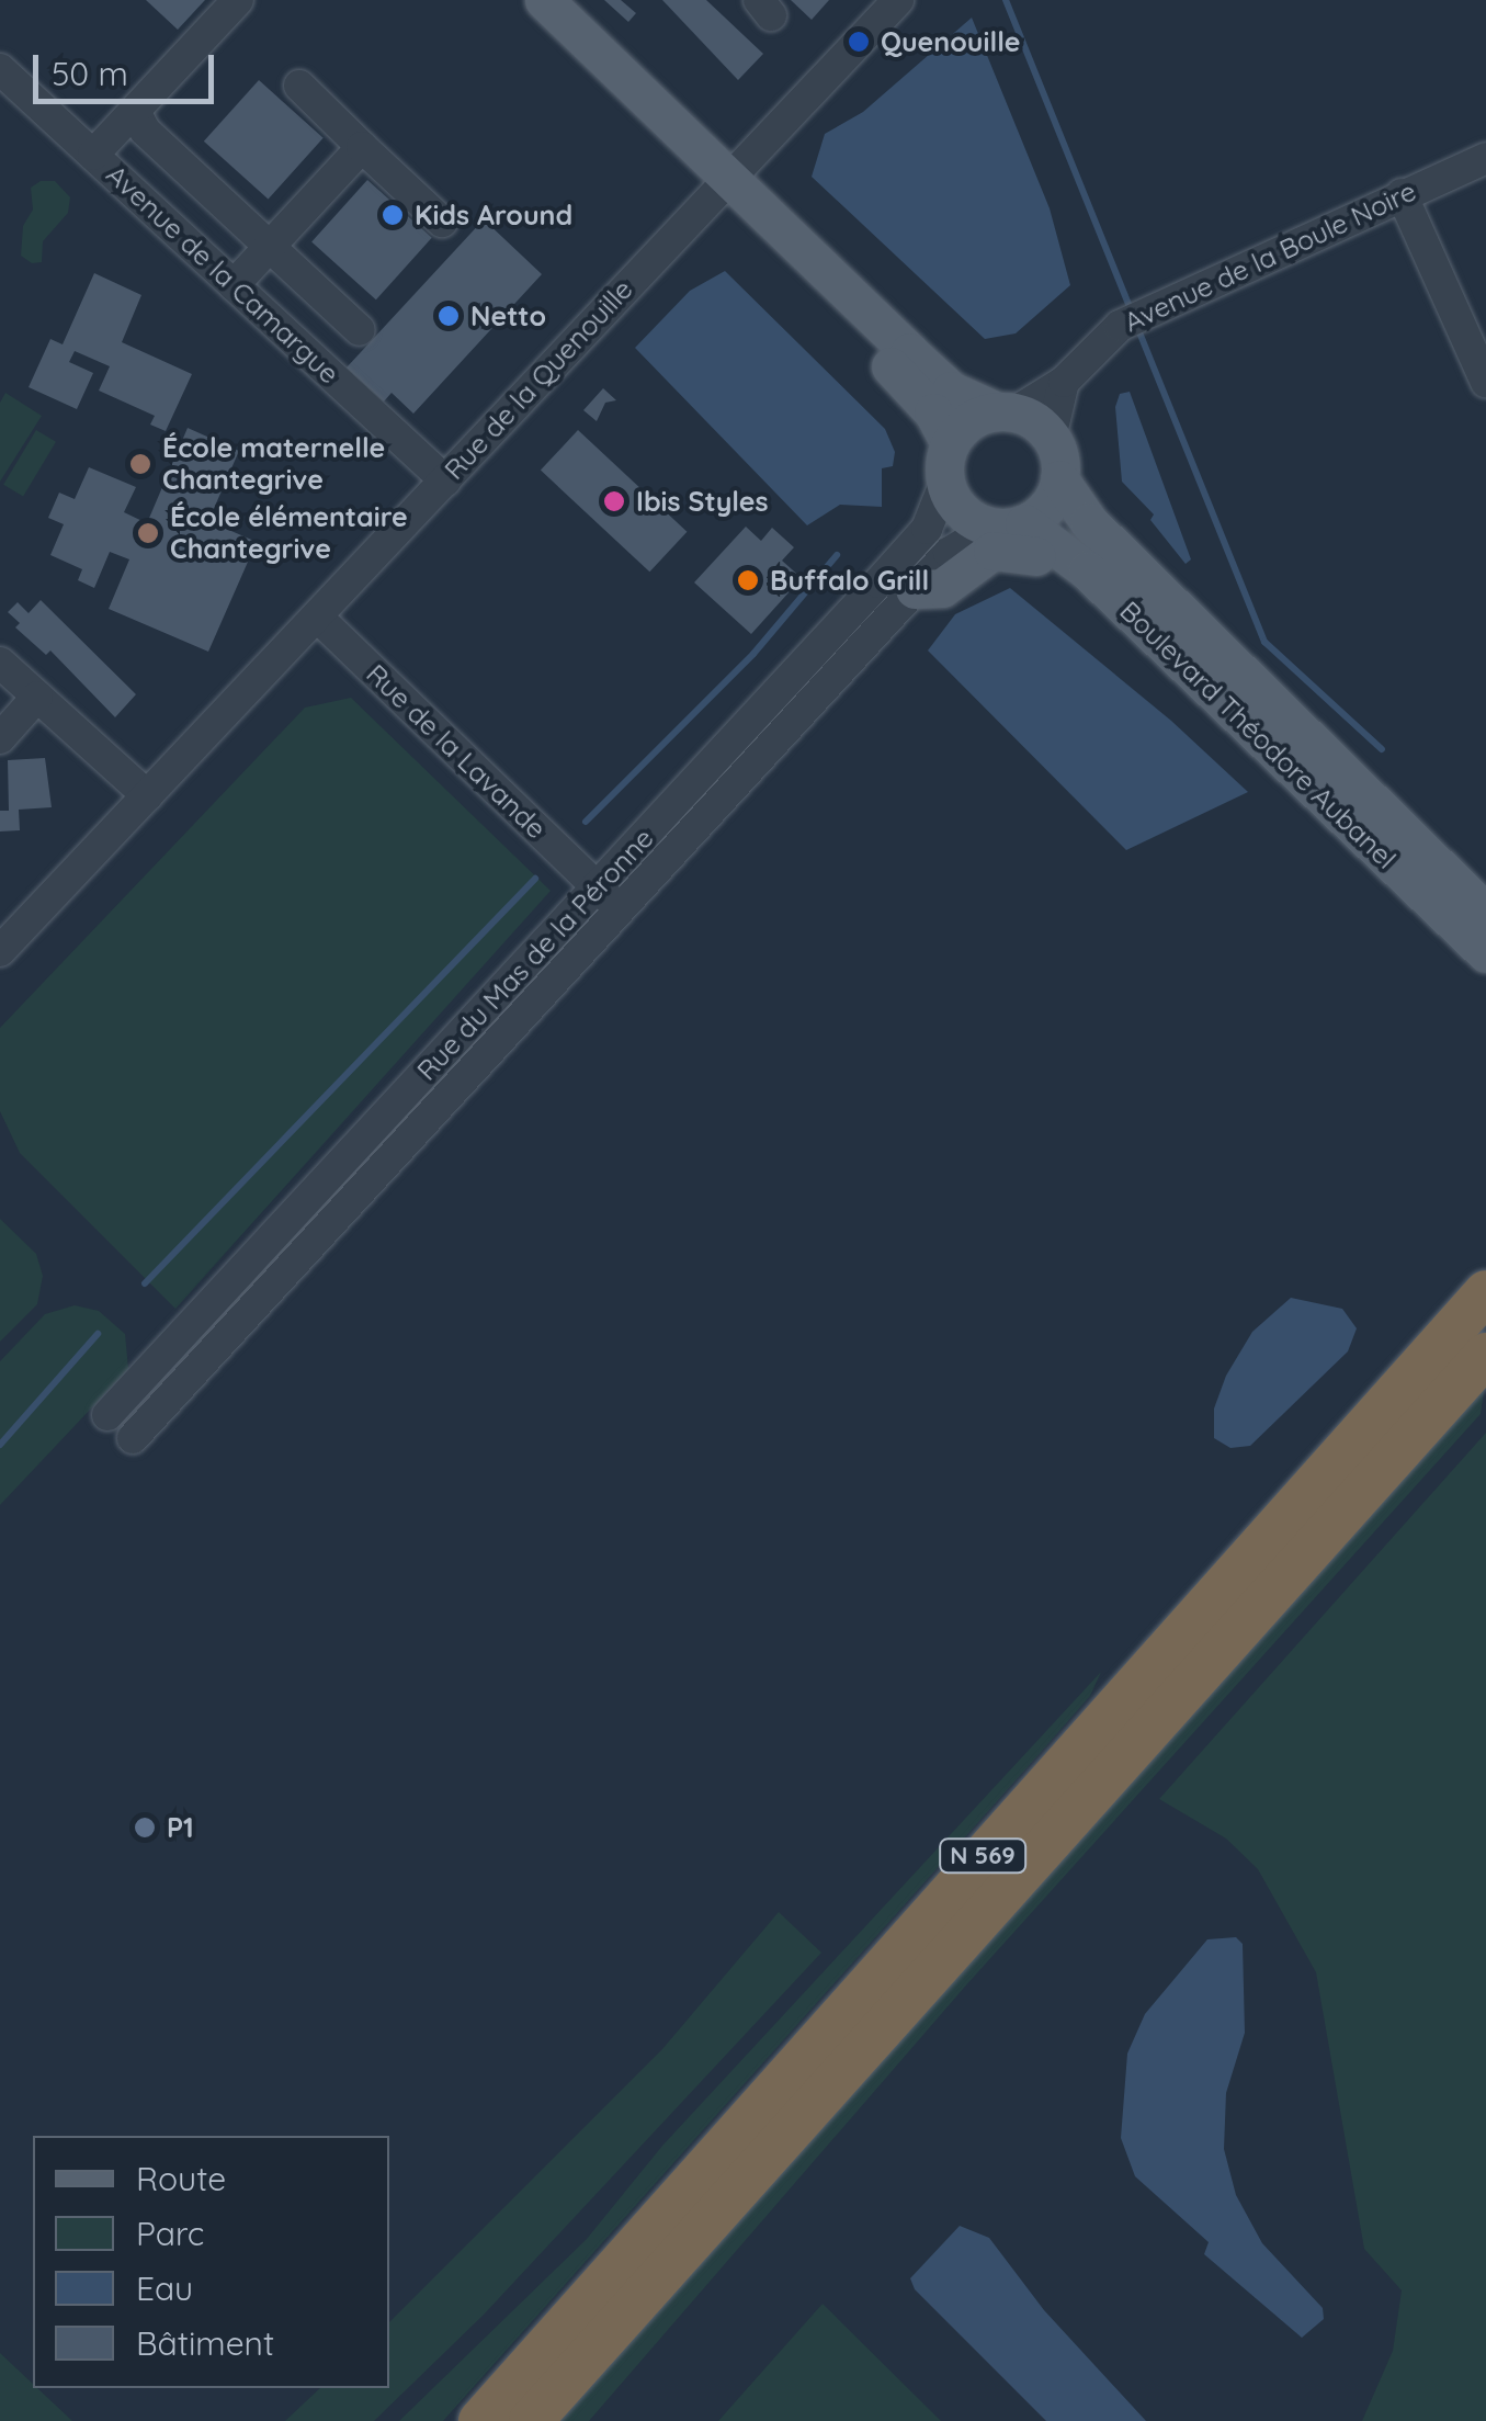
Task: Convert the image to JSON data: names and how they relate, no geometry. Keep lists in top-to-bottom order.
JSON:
{
  "streets": {
    "highway": ["N 569"],
    "main road": ["Boulevard Théodore Aubanel"],
    "street": [
      "Avenue de la Boule Noire",
      "Avenue de la Camargue",
      "Rue de la Quenouille",
      "Rue de la Lavande",
      "Rue du Mas de la Péronne"
    ]
  },
  "crossings": [
    ["Avenue de la Boule Noire", "Boulevard Théodore Aubanel"],
    ["Avenue de la Boule Noire", "Rue du Mas de la Péronne"],
    ["Avenue de la Camargue", "Rue de la Quenouille"],
    ["Rue de la Quenouille", "Rue de la Lavande"],
    ["Boulevard Théodore Aubanel", "Rue du Mas de la Péronne"],
    ["Rue de la Lavande", "Rue du Mas de la Péronne"]
  ],
  "places": [
    "Quenouille",
    "Kids Around",
    "Netto",
    "École maternelle Chantegrive",
    "Ibis Styles",
    "École élémentaire Chantegrive",
    "Buffalo Grill",
    "P1"
  ],
  "legend": [
    "Route",
    "Parc",
    "Eau",
    "Bâtiment"
  ],
  "scale_bar": "50 m"
}
